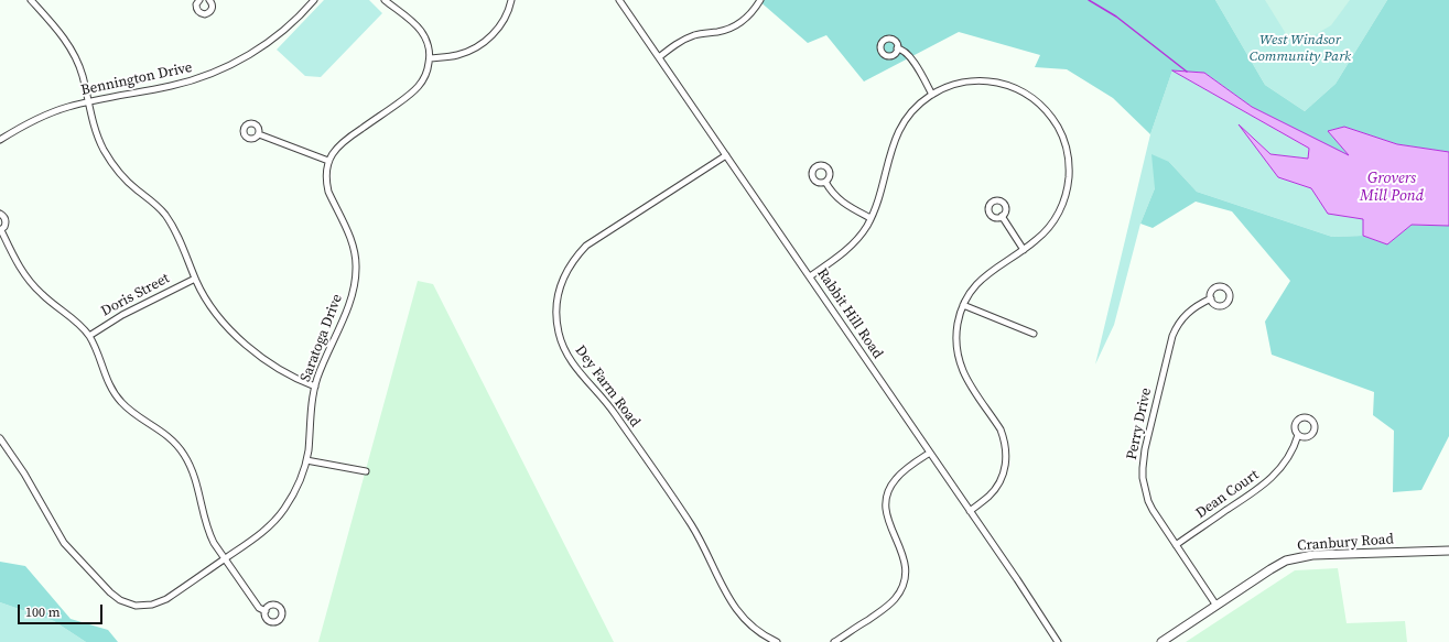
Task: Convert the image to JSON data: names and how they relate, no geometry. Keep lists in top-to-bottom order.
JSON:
{
  "streets": {
    "street": [
      "Bennington Drive",
      "Doris Street",
      "Rabbit Hill Road",
      "Saratoga Drive",
      "Dey Farm Road",
      "Perry Drive",
      "Dean Court",
      "Cranbury Road"
    ]
  },
  "crossings": [
    ["Rabbit Hill Road", "Dey Farm Road"],
    ["Perry Drive", "Dean Court"],
    ["Perry Drive", "Cranbury Road"]
  ],
  "water": ["Grovers Mill Pond"],
  "parks": ["West Windsor Community Park"],
  "scale_bar": "100 m"
}
